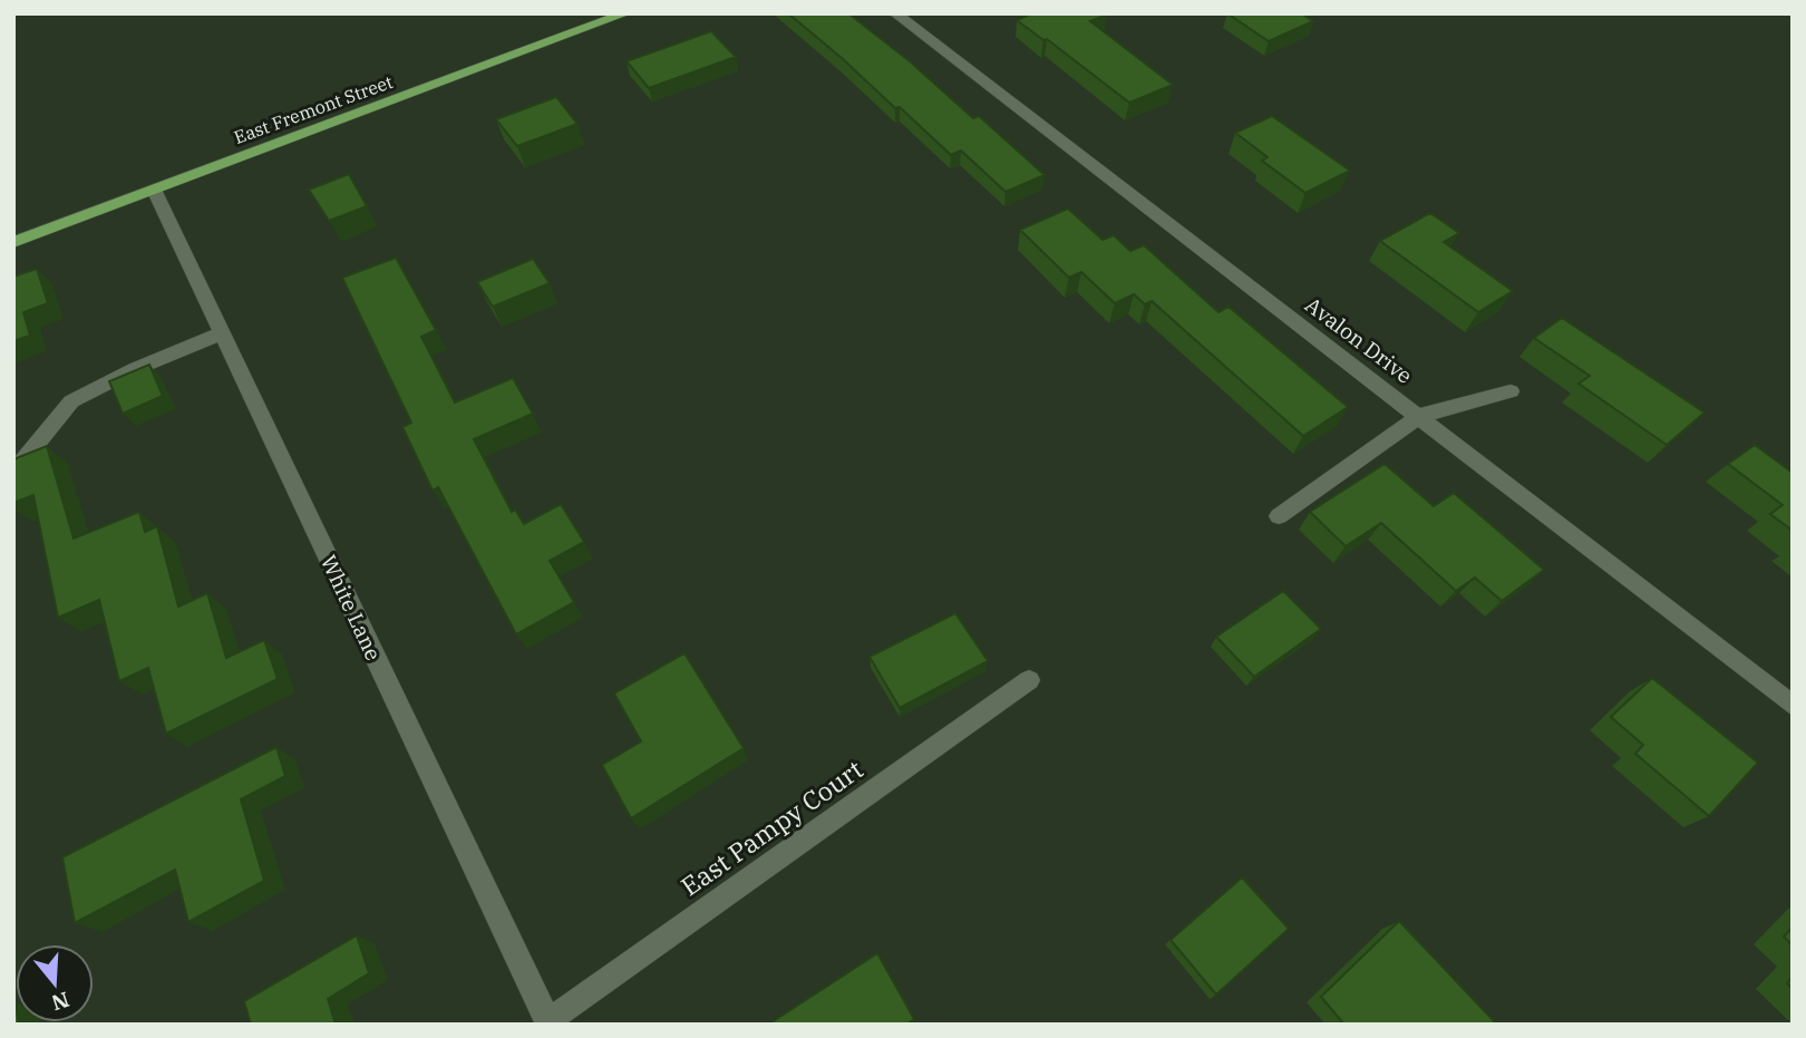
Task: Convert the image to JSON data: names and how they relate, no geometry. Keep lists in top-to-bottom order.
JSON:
{
  "streets": {
    "main road": ["East Fremont Street"],
    "street": ["Avalon Drive", "White Lane", "East Pampy Court"]
  },
  "crossings": [
    ["East Fremont Street", "White Lane"],
    ["White Lane", "East Pampy Court"]
  ],
  "north": "bottom"
}
